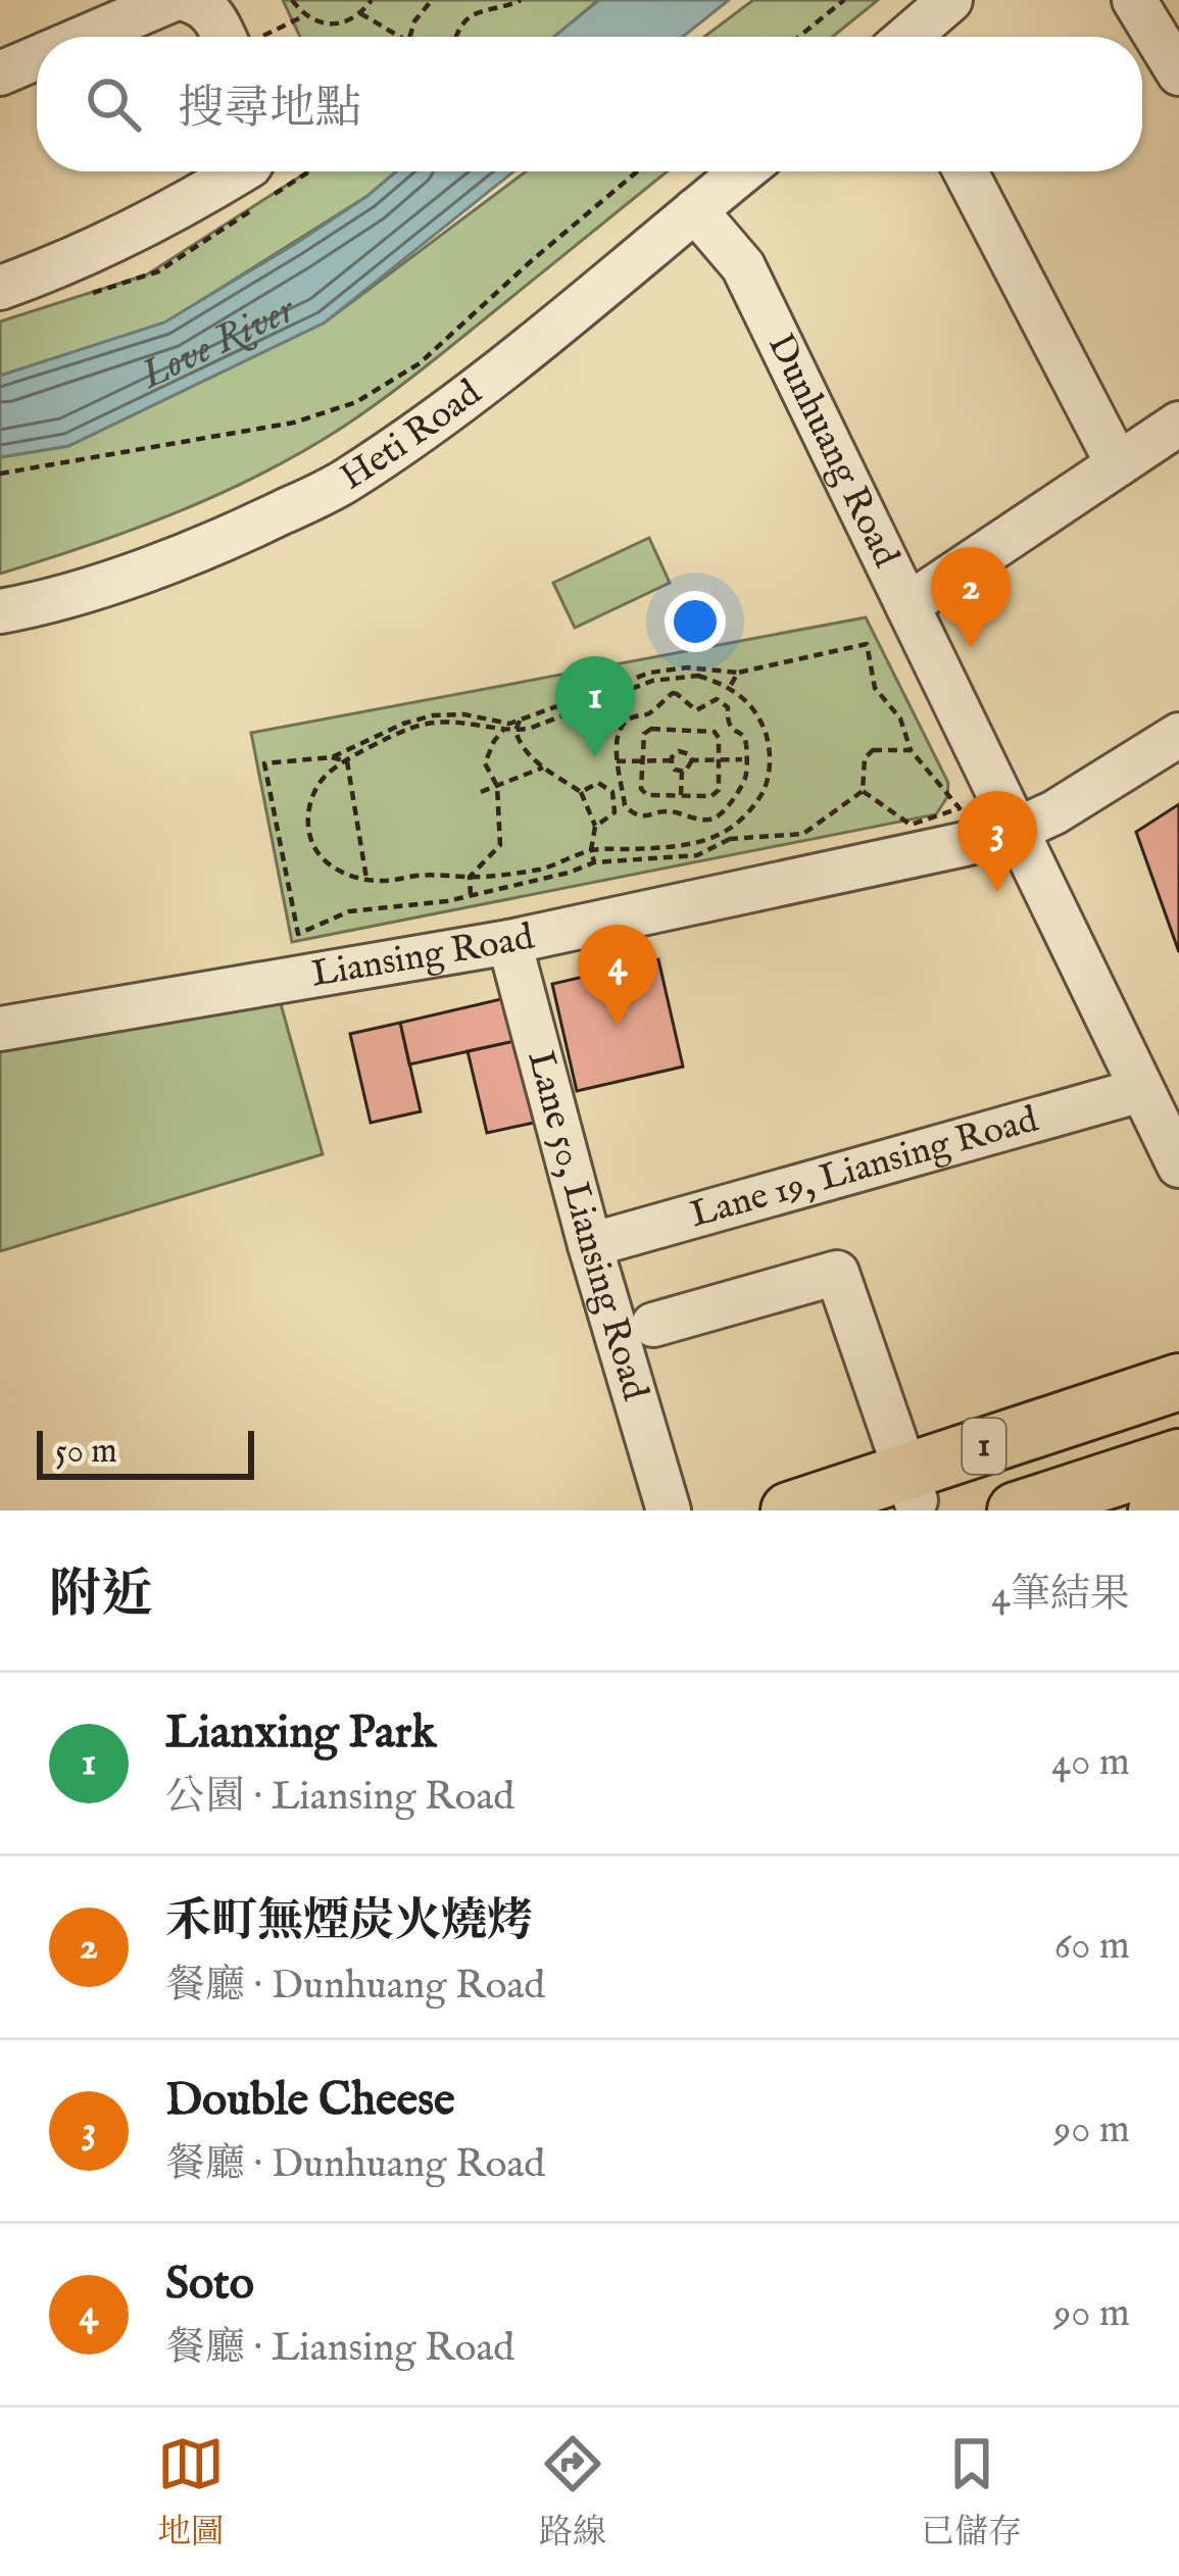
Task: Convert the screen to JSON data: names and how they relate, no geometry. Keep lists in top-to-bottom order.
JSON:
{
  "streets": {
    "main road": ["1"],
    "street": [
      "Heti Road",
      "Dunhuang Road",
      "Liansing Road",
      "Lane 19, Liansing Road",
      "Lane 50, Liansing Road"
    ]
  },
  "crossings": [
    ["Heti Road", "Dunhuang Road"],
    ["Dunhuang Road", "Liansing Road"],
    ["Dunhuang Road", "Lane 19, Liansing Road"],
    ["Liansing Road", "Lane 50, Liansing Road"],
    ["Lane 19, Liansing Road", "Lane 50, Liansing Road"]
  ],
  "water": ["Love River"],
  "scale_bar": "50 m",
  "page": {
    "search": "搜尋地點",
    "pins": [
      "2",
      "1",
      "3",
      "4"
    ],
    "scale": "50 m",
    "heading": ["附近", "4筆結果"],
    "list": [
      {
        "mark": "1",
        "name": "Lianxing Park",
        "note": "公園 · Liansing Road",
        "value": "40 m"
      },
      {
        "mark": "2",
        "name": "禾町無煙炭火燒烤",
        "note": "餐廳 · Dunhuang Road",
        "value": "60 m"
      },
      {
        "mark": "3",
        "name": "Double Cheese",
        "note": "餐廳 · Dunhuang Road",
        "value": "90 m"
      },
      {
        "mark": "4",
        "name": "Soto",
        "note": "餐廳 · Liansing Road",
        "value": "90 m"
      }
    ],
    "nav": ["地圖", "路線", "已儲存"]
  }
}
